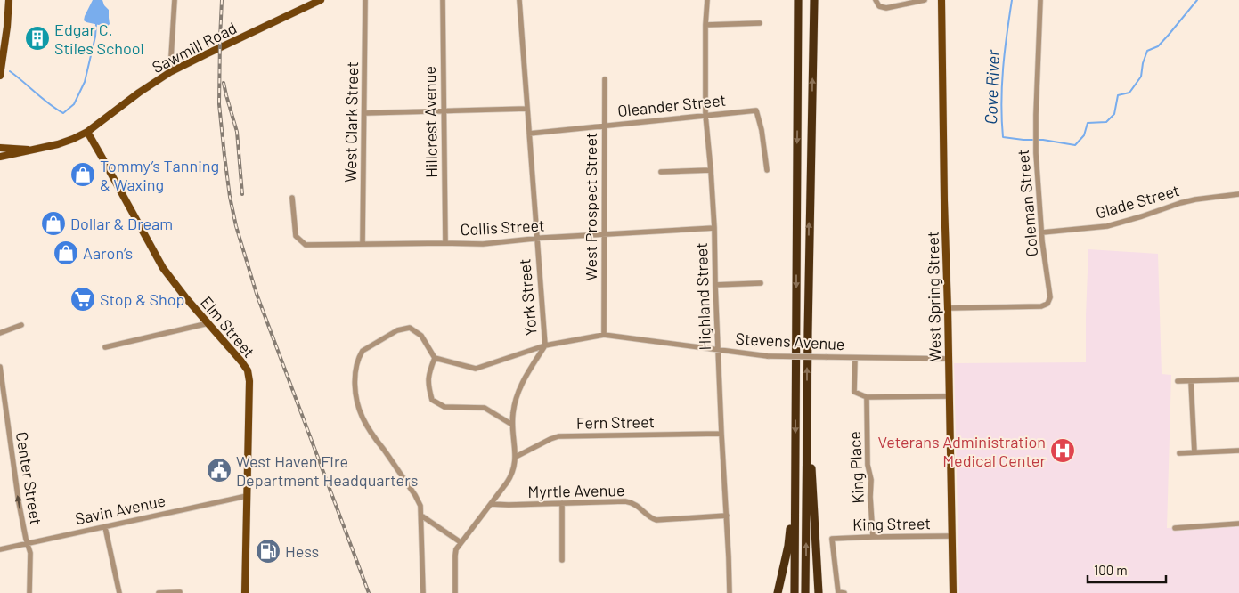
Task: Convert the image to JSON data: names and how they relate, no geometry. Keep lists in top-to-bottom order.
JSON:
{
  "streets": {
    "main road": ["Sawmill Road", "West Spring Street", "Elm Street"],
    "street": [
      "Oleander Street",
      "West Clark Street",
      "Hillcrest Avenue",
      "Glade Street",
      "Coleman Street",
      "West Prospect Street",
      "Collis Street",
      "Highland Street",
      "York Street",
      "Stevens Avenue",
      "Fern Street",
      "King Place",
      "Center Street",
      "Myrtle Avenue",
      "Savin Avenue",
      "King Street"
    ]
  },
  "crossings": [
    ["Sawmill Road", "Elm Street"],
    ["Oleander Street", "West Prospect Street"],
    ["Oleander Street", "Highland Street"],
    ["Oleander Street", "York Street"],
    ["West Clark Street", "Collis Street"],
    ["Hillcrest Avenue", "Collis Street"],
    ["Glade Street", "Coleman Street"],
    ["Coleman Street", "West Spring Street"],
    ["West Prospect Street", "Collis Street"],
    ["West Prospect Street", "Stevens Avenue"],
    ["Collis Street", "Highland Street"],
    ["Collis Street", "York Street"],
    ["Highland Street", "Stevens Avenue"],
    ["Highland Street", "Fern Street"],
    ["Highland Street", "Myrtle Avenue"],
    ["West Spring Street", "Stevens Avenue"],
    ["West Spring Street", "King Street"],
    ["York Street", "Stevens Avenue"],
    ["York Street", "Fern Street"],
    ["York Street", "Myrtle Avenue"],
    ["Elm Street", "Savin Avenue"],
    ["King Place", "King Street"],
    ["Center Street", "Savin Avenue"]
  ],
  "one_way": ["Center Street"],
  "water": ["Cove River"],
  "places": {
    "building": ["Edgar C. Stiles School"],
    "shop": ["Tommy’s Tanning & Waxing", "Dollar & Dream", "Aaron’s"],
    "supermarket": ["Stop & Shop"],
    "hospital": ["Veterans Administration Medical Center"],
    "public building": ["West Haven Fire Department Headquarters"],
    "fuel station": ["Hess"]
  },
  "scale_bar": "100 m"
}
